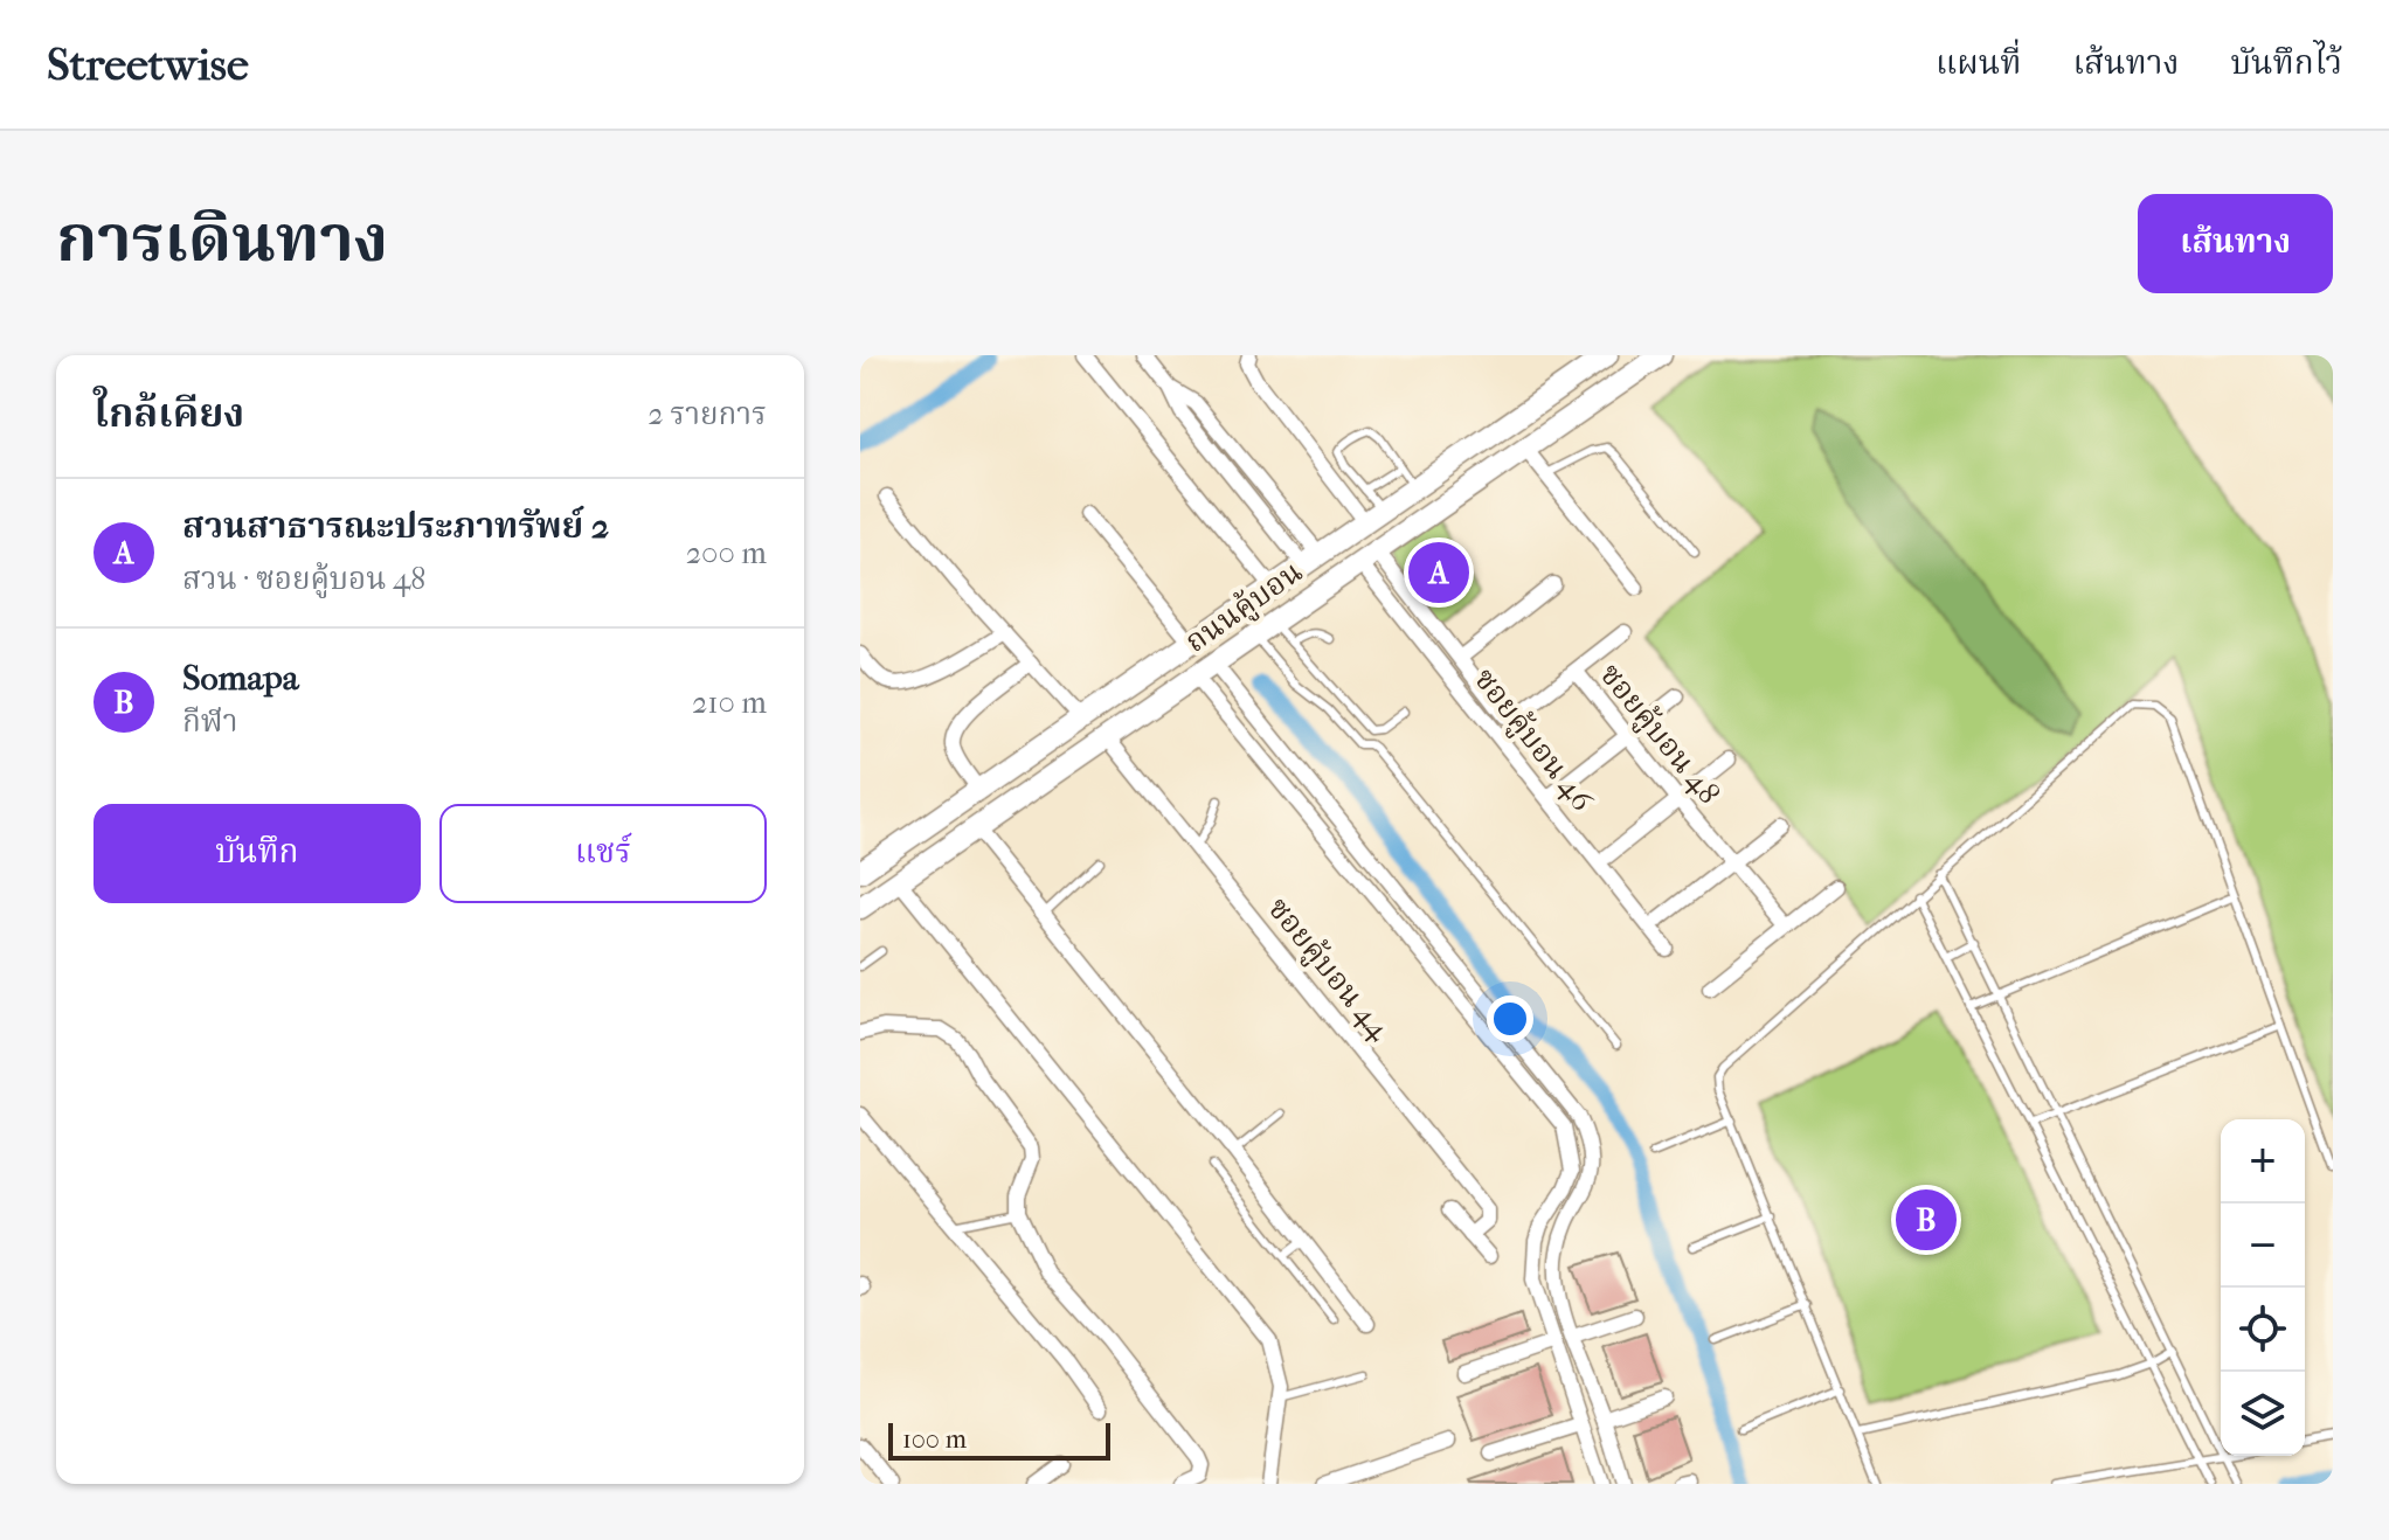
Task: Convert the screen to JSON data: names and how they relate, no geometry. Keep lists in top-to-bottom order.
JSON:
{
  "streets": {
    "main road": ["ถนนคู้บอน"],
    "street": ["ซอยคู้บอน 48", "ซอยคู้บอน 46", "ซอยคู้บอน 44"]
  },
  "crossings": [
    ["ถนนคู้บอน", "ซอยคู้บอน 48"],
    ["ถนนคู้บอน", "ซอยคู้บอน 46"],
    ["ถนนคู้บอน", "ซอยคู้บอน 44"],
    ["ซอยคู้บอน 48", "ซอยคู้บอน 46"]
  ],
  "scale_bar": "100 m",
  "page": {
    "header": "Streetwise",
    "nav": ["แผนที่", "เส้นทาง", "บันทึกไว้"],
    "title": "การเดินทาง",
    "buttons": [
      "เส้นทาง",
      ["บันทึก", "แชร์"]
    ],
    "heading": ["ใกล้เคียง", "2 รายการ"],
    "list": [
      {
        "mark": "A",
        "name": "สวนสาธารณะประภาทรัพย์ 2",
        "note": "สวน · ซอยคู้บอน 48",
        "value": "200 m"
      },
      {
        "mark": "B",
        "name": "Somapa",
        "note": "กีฬา",
        "value": "210 m"
      }
    ],
    "pins": ["A", "B"],
    "map_buttons": ["+", "−"],
    "scale": "100 m"
  }
}
